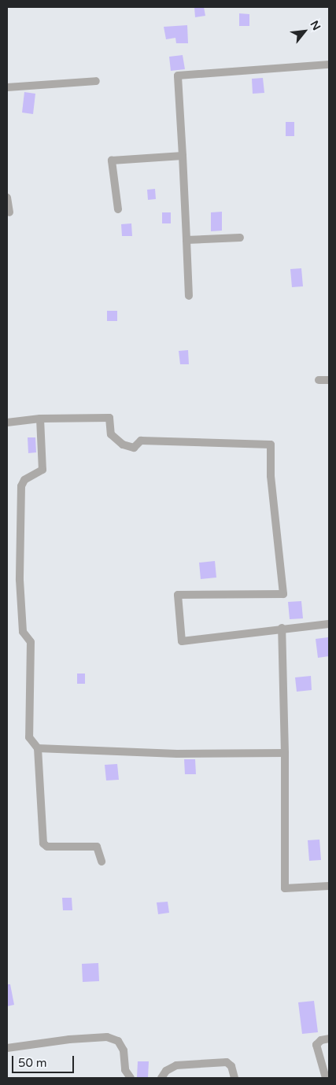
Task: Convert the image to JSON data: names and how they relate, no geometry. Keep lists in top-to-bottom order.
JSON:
{
  "scale_bar": "50 m",
  "north": "top right"
}
